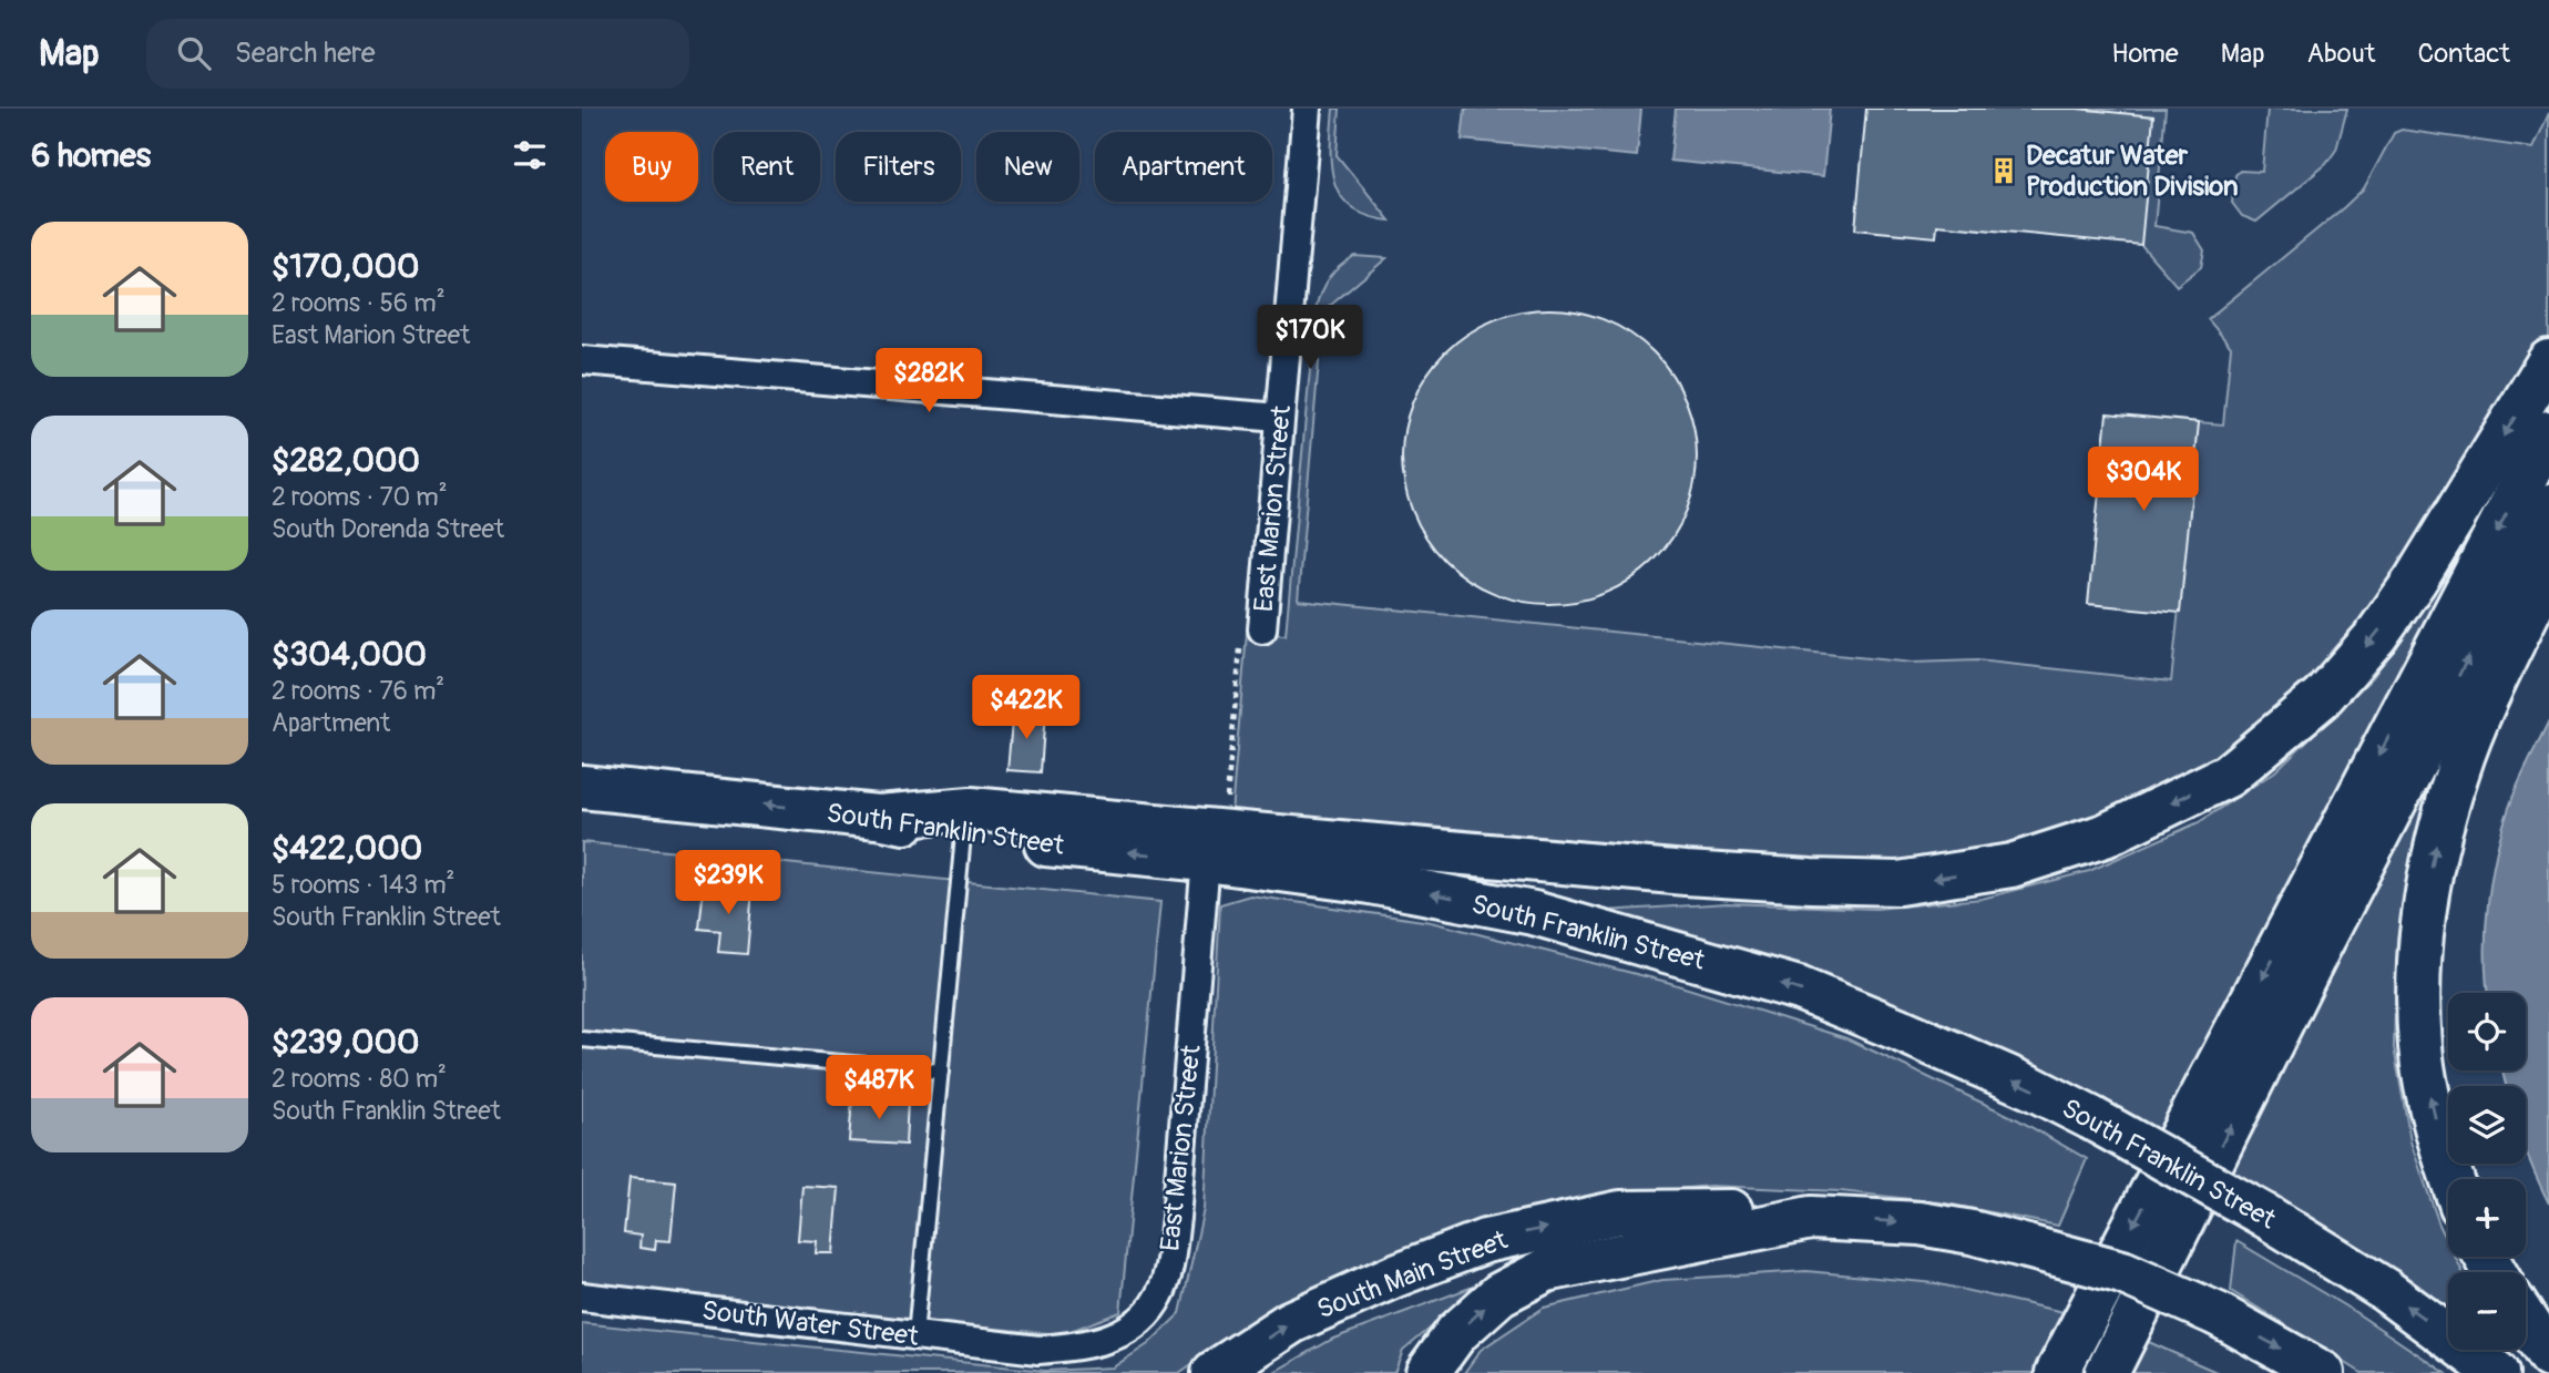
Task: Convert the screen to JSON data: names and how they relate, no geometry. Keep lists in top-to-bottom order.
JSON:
{
  "streets": {
    "main road": ["South Franklin Street", "South Main Street"],
    "street": ["East Marion Street", "South Water Street"]
  },
  "crossings": [
    ["East Marion Street", "South Franklin Street"],
    ["East Marion Street", "South Water Street"]
  ],
  "one_way": ["South Franklin Street"],
  "places": {
    "building": ["Decatur Water Production Division"]
  },
  "page": {
    "header": "Map",
    "search": "Search here",
    "nav": [
      "Home",
      "Map",
      "About",
      "Contact"
    ],
    "heading": "6 homes",
    "chip": [
      "Buy",
      "Rent",
      "Filters",
      "New",
      "Apartment"
    ],
    "list": [
      {
        "name": "$170,000",
        "note": "2 rooms · 56 m² · East Marion Street"
      },
      {
        "name": "$282,000",
        "note": "2 rooms · 70 m² · South Dorenda Street"
      },
      {
        "name": "$304,000",
        "note": "2 rooms · 76 m² · Apartment"
      },
      {
        "name": "$422,000",
        "note": "5 rooms · 143 m² · South Franklin Street"
      },
      {
        "name": "$239,000",
        "note": "2 rooms · 80 m² · South Franklin Street"
      }
    ],
    "price": [
      "$170K",
      "$282K",
      "$304K",
      "$422K",
      "$239K",
      "$487K"
    ],
    "map_buttons": ["+", "−"]
  }
}
